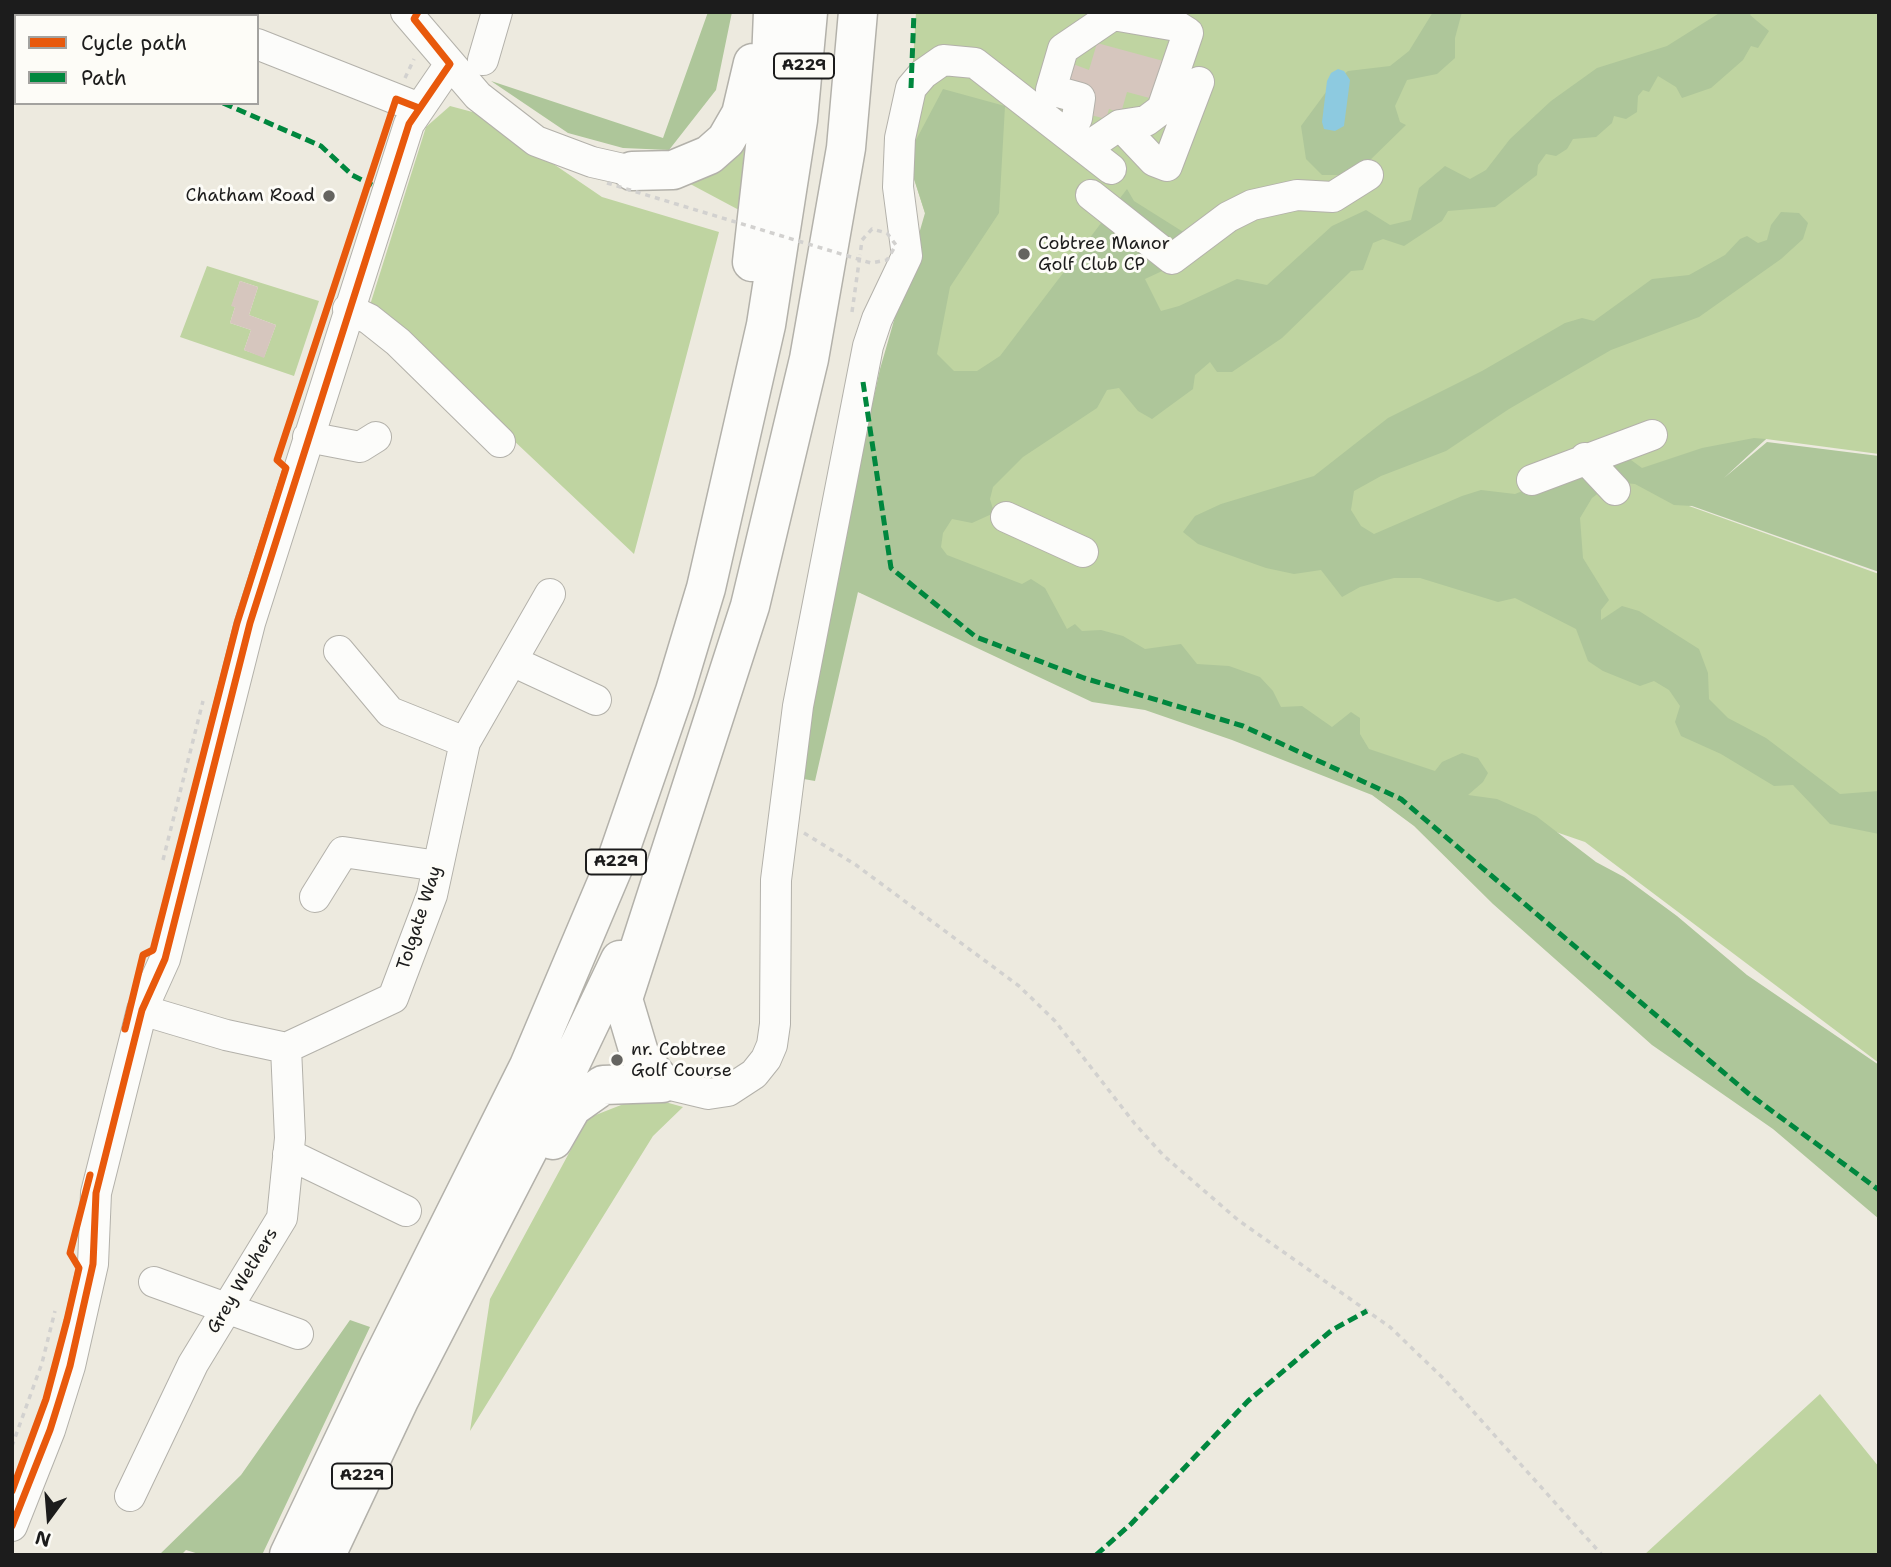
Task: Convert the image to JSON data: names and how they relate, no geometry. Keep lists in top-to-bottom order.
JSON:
{
  "streets": {
    "highway": ["A229"],
    "street": ["Tolgate Way", "Grey Wethers"]
  },
  "crossings": [
    ["Tolgate Way", "Grey Wethers"]
  ],
  "places": ["Chatham Road", "Cobtree Manor Golf Club CP", "nr. Cobtree Golf Course"],
  "legend": ["Cycle path", "Path"],
  "north": "bottom"
}
